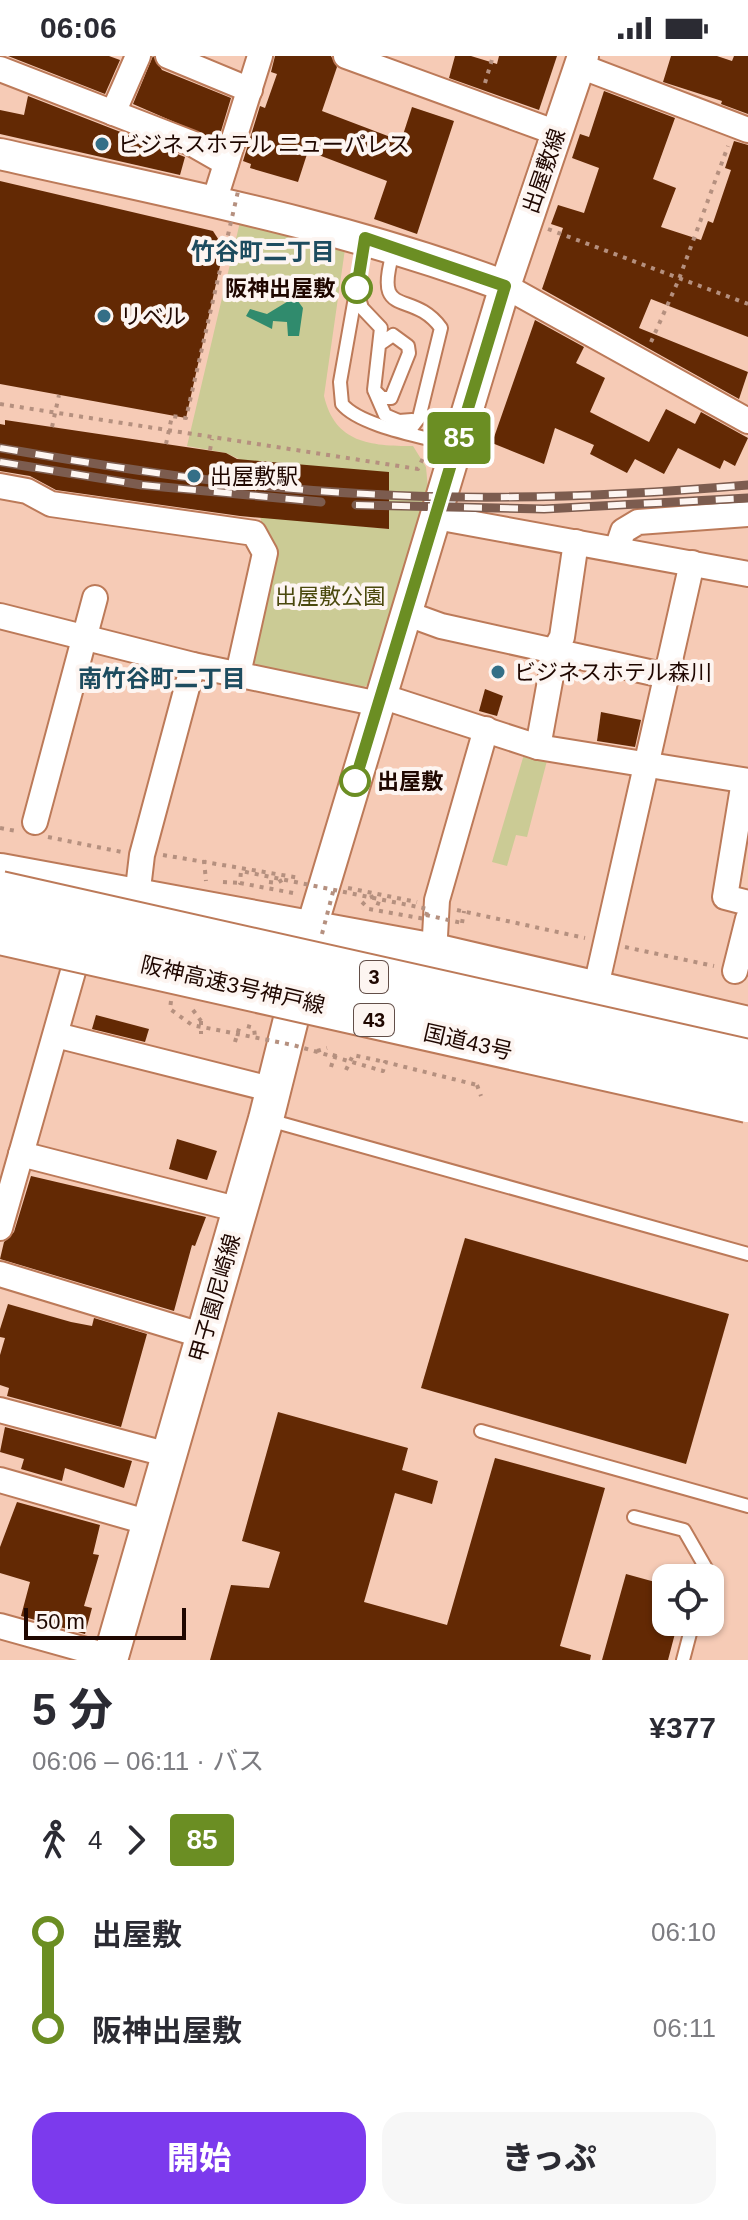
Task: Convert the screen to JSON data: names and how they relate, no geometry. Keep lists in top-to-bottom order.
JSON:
{
  "streets": {
    "highway": [
      "3",
      "阪神高速3号神戸線",
      "43",
      "国道43号"
    ],
    "main road": ["甲子園尼崎線"],
    "street": ["出屋敷線"]
  },
  "crossings": [
    ["出屋敷線", "甲子園尼崎線"],
    ["阪神高速3号神戸線", "国道43号"],
    ["国道43号", "甲子園尼崎線"]
  ],
  "districts": ["竹谷町二丁目", "南竹谷町二丁目"],
  "parks": ["出屋敷公園"],
  "places": [
    "ビジネスホテル ニューパレス",
    "阪神出屋敷",
    "リベル",
    "出屋敷駅",
    "ビジネスホテル森川",
    "出屋敷"
  ],
  "lines": ["bus line 85"],
  "scale_bar": "50 m",
  "page": {
    "status": "06:06",
    "on_map": "85",
    "scale": "50 m",
    "heading": ["5 分", "06:06 – 06:11 · バス", "¥377"],
    "legs": ["4", "85"],
    "list": [
      {
        "name": "出屋敷",
        "value": "06:10"
      },
      {
        "name": "阪神出屋敷",
        "value": "06:11"
      }
    ],
    "buttons": ["開始", "きっぷ"]
  }
}
